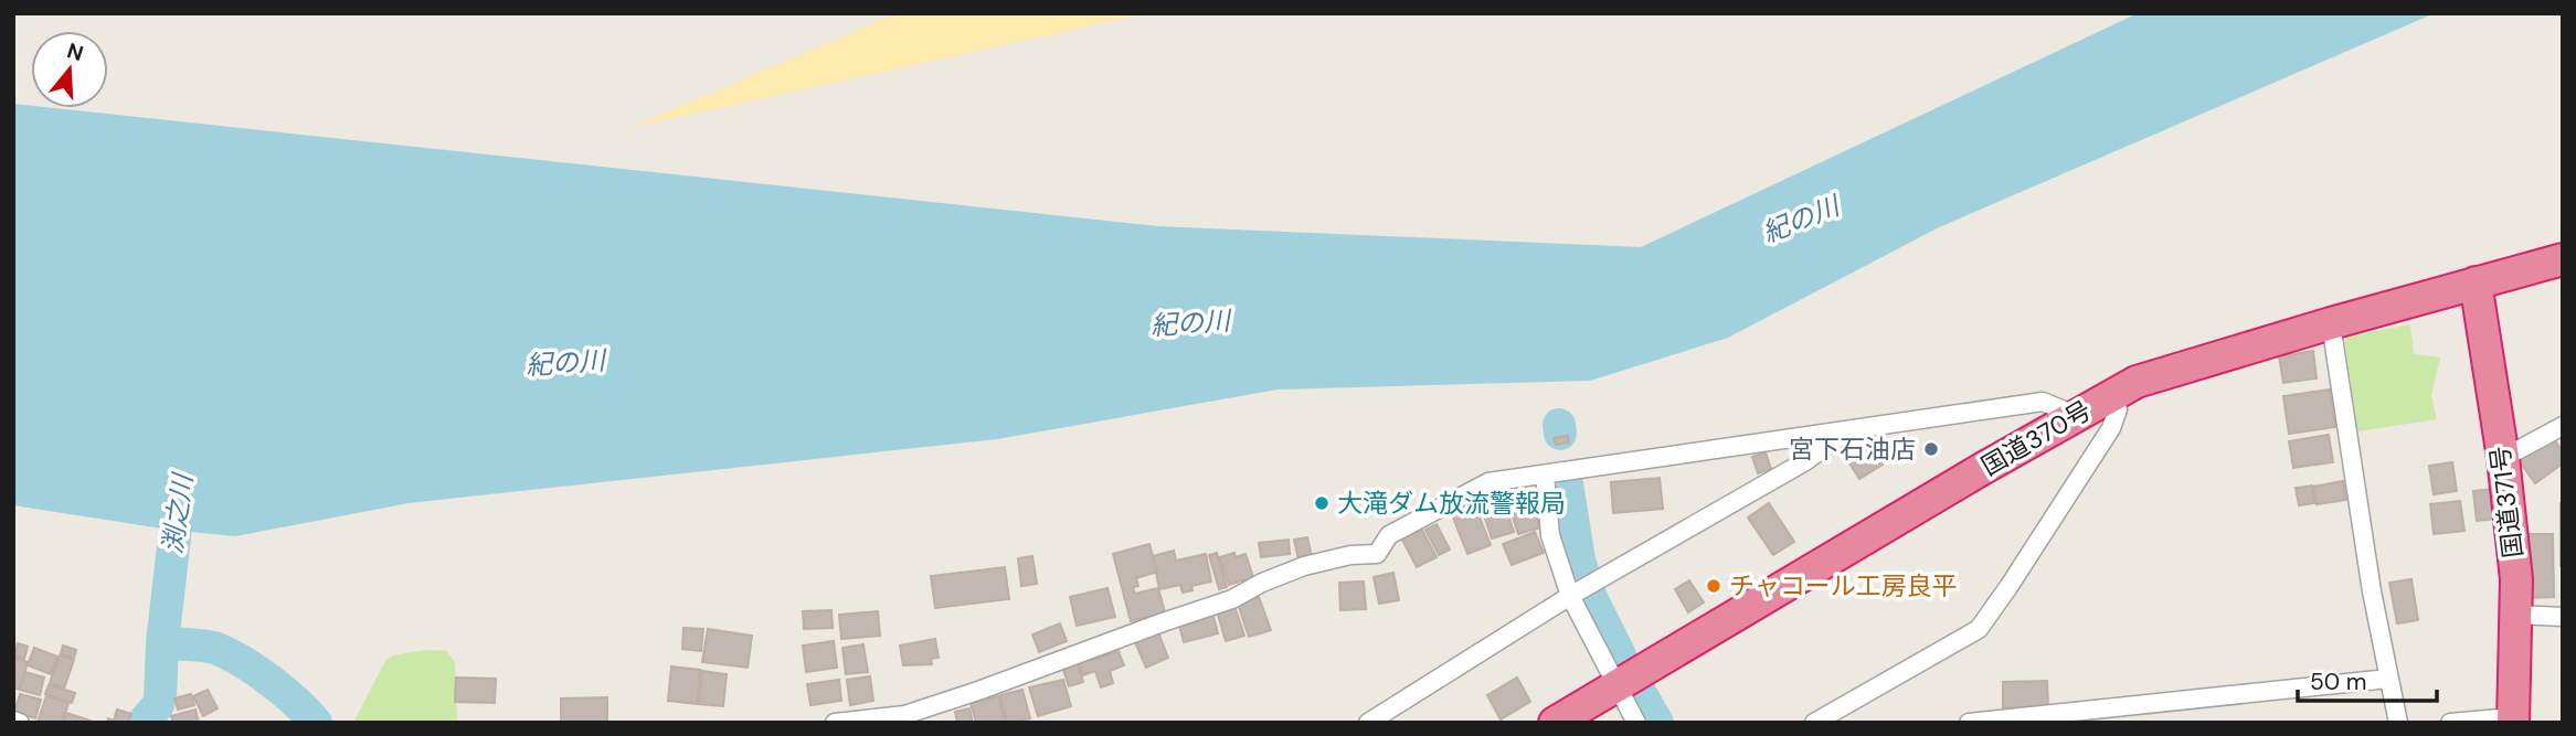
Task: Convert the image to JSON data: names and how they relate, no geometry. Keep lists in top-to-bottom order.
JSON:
{
  "streets": {
    "highway": ["国道370号", "国道371号"]
  },
  "crossings": [
    ["国道370号", "国道371号"]
  ],
  "water": ["紀の川", "渕之川"],
  "places": ["宮下石油店", "大滝ダム放流警報局", "チャコール工房良平"],
  "scale_bar": "50 m",
  "north": "top"
}
